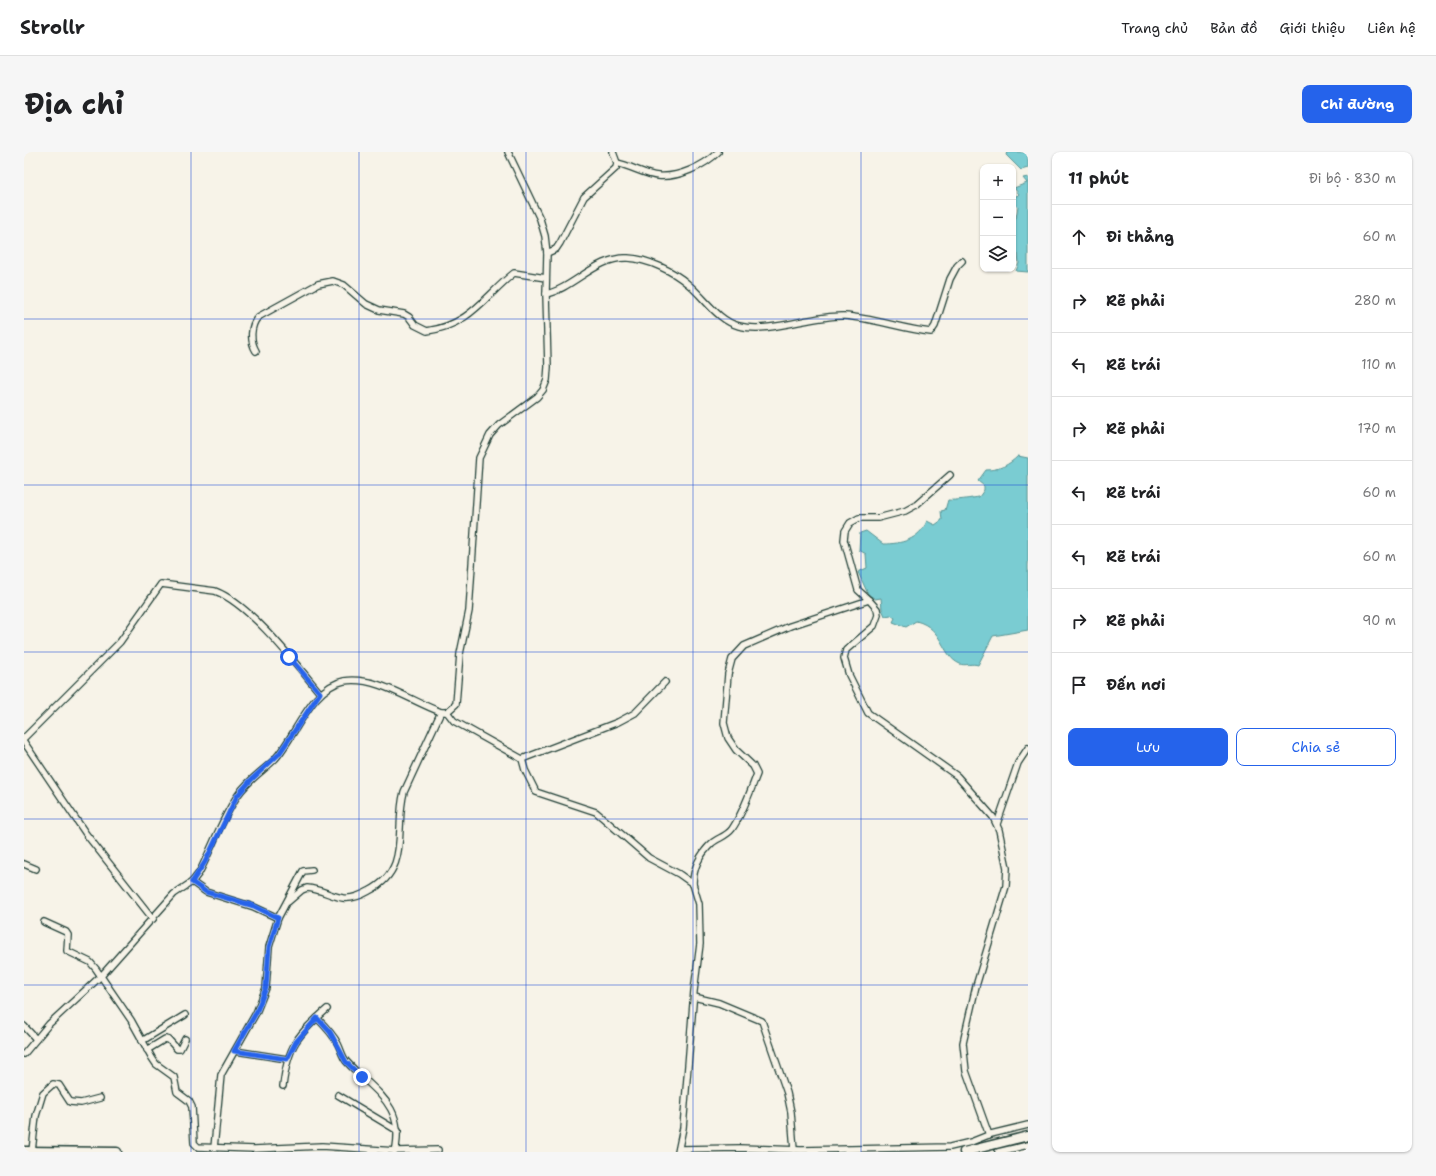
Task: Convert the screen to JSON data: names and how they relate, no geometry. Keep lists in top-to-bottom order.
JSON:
{
  "page": {
    "header": "Strollr",
    "nav": [
      "Trang chủ",
      "Bản đồ",
      "Giới thiệu",
      "Liên hệ"
    ],
    "title": "Địa chỉ",
    "buttons": [
      "Chỉ đường",
      ["Lưu", "Chia sẻ"]
    ],
    "heading": ["11 phút", "Đi bộ · 830 m"],
    "map_buttons": ["+", "−"],
    "list": [
      ["Đi thẳng", "60 m"],
      ["Rẽ phải", "280 m"],
      ["Rẽ trái", "110 m"],
      ["Rẽ phải", "170 m"],
      ["Rẽ trái", "60 m"],
      ["Rẽ trái", "60 m"],
      ["Rẽ phải", "90 m"],
      "Đến nơi"
    ]
  }
}
